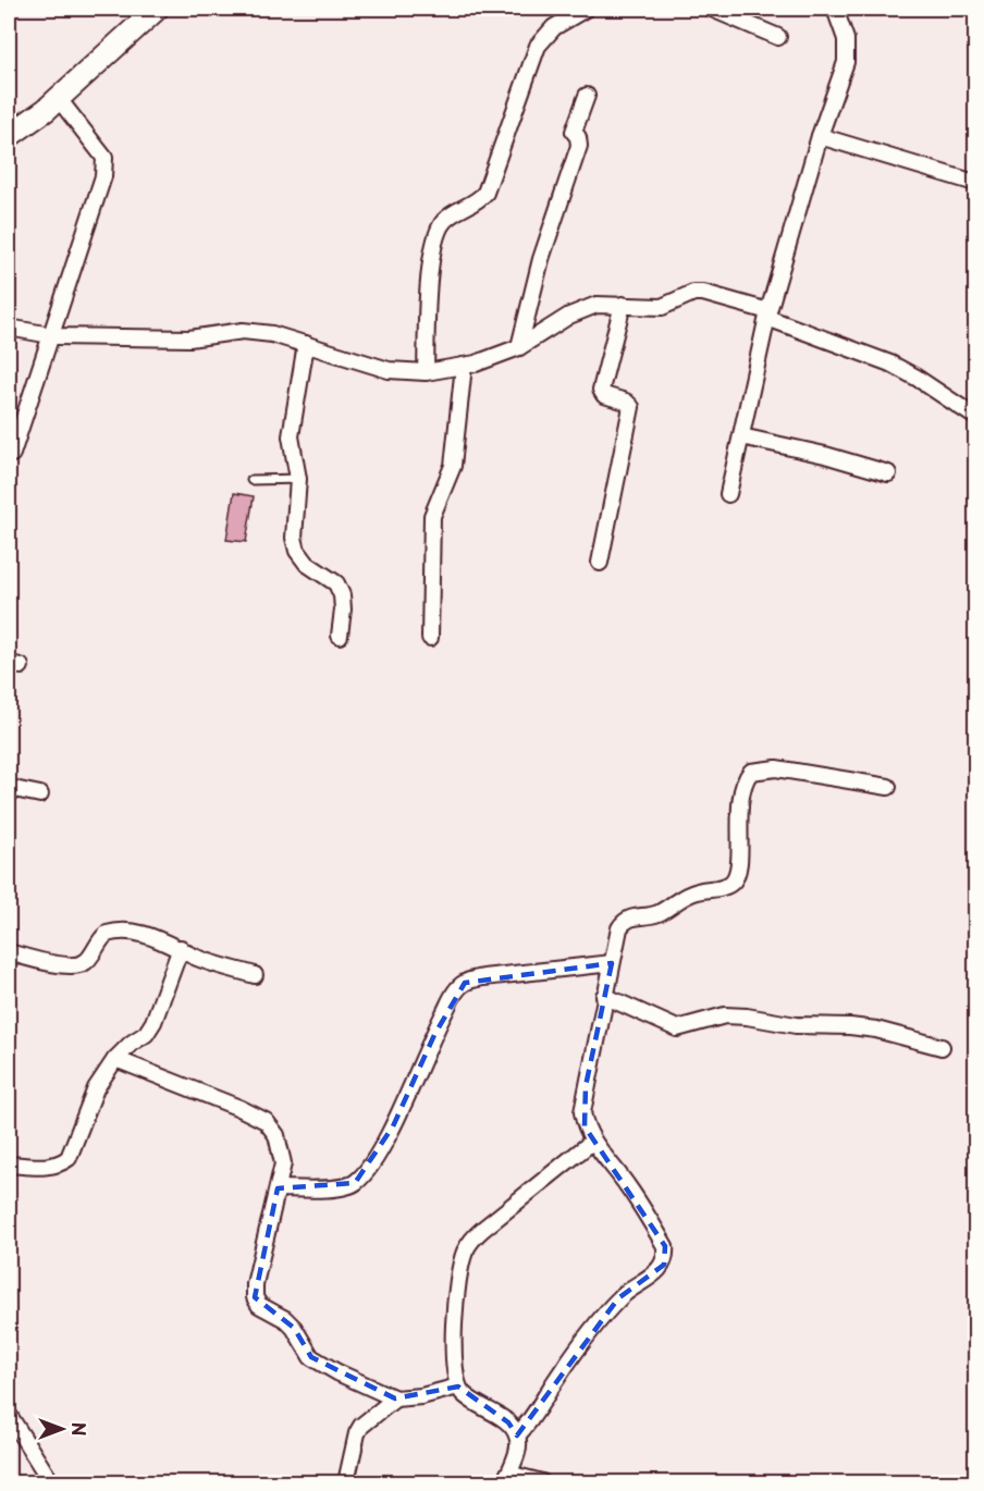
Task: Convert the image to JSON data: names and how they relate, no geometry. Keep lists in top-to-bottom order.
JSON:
{
  "north": "right"
}
